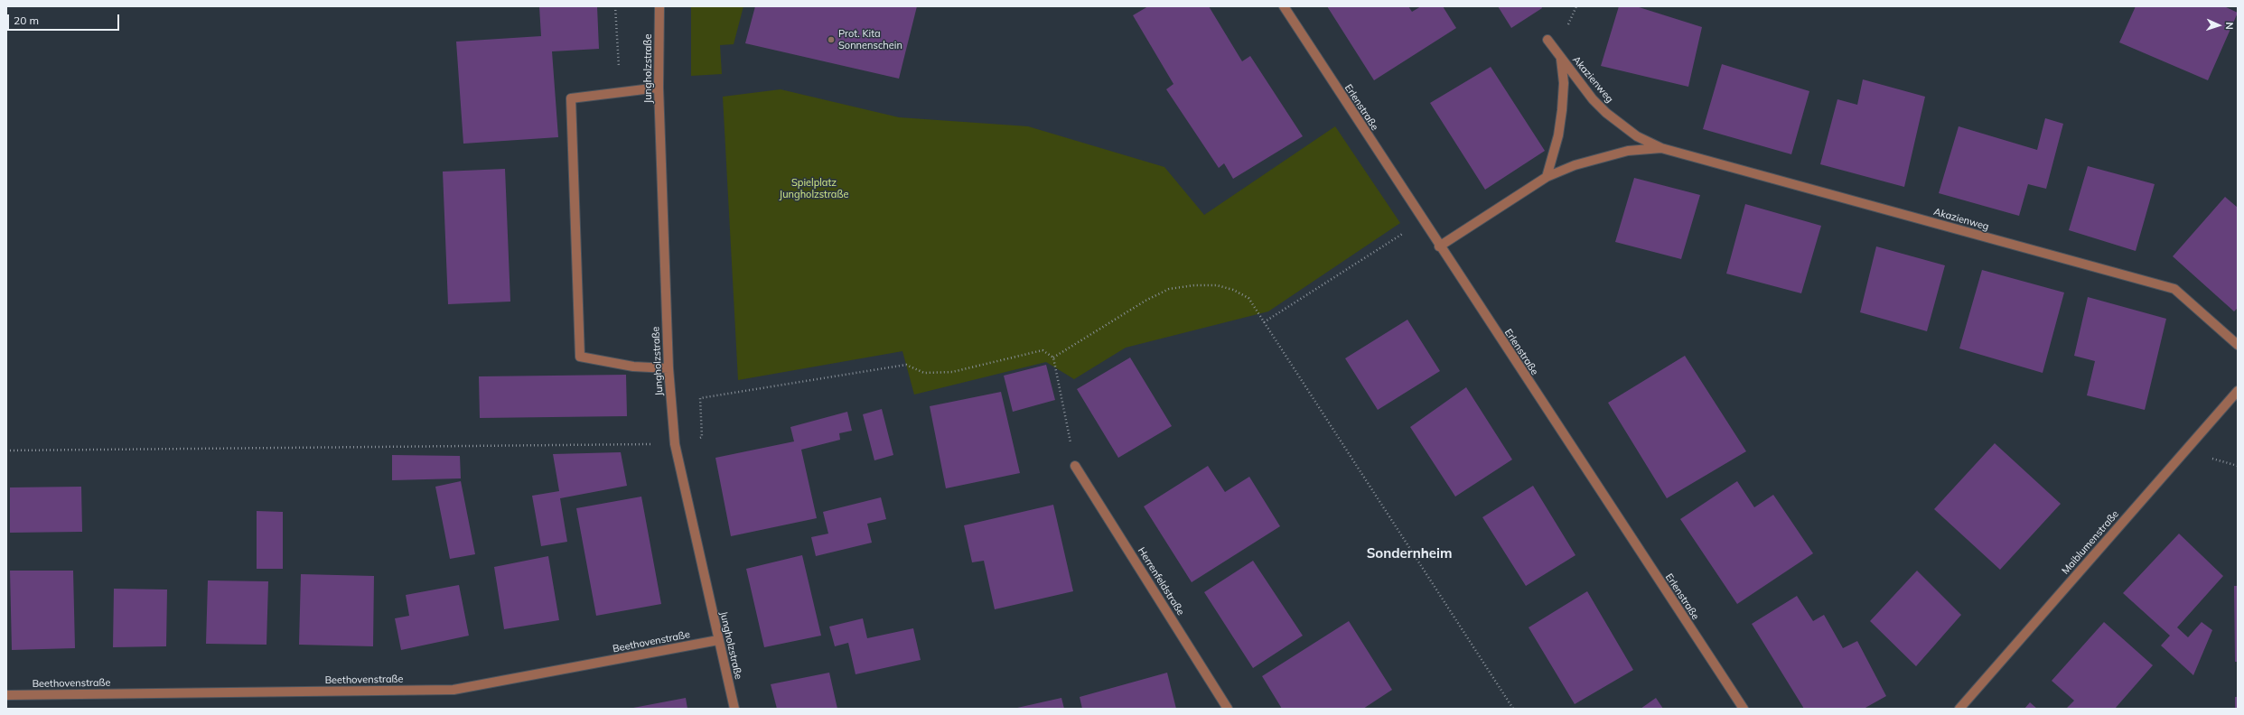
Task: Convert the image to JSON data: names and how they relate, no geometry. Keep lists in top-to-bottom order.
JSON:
{
  "streets": {
    "street": [
      "Jungholzstraße",
      "Akazienweg",
      "Erlenstraße",
      "Maiblumenstraße",
      "Herrenfeldstraße",
      "Beethovenstraße"
    ]
  },
  "crossings": [
    ["Jungholzstraße", "Beethovenstraße"],
    ["Akazienweg", "Erlenstraße"]
  ],
  "districts": ["Sondernheim"],
  "parks": ["Spielplatz Jungholzstraße"],
  "places": ["Prot. Kita Sonnenschein"],
  "scale_bar": "20 m",
  "north": "right"
}
